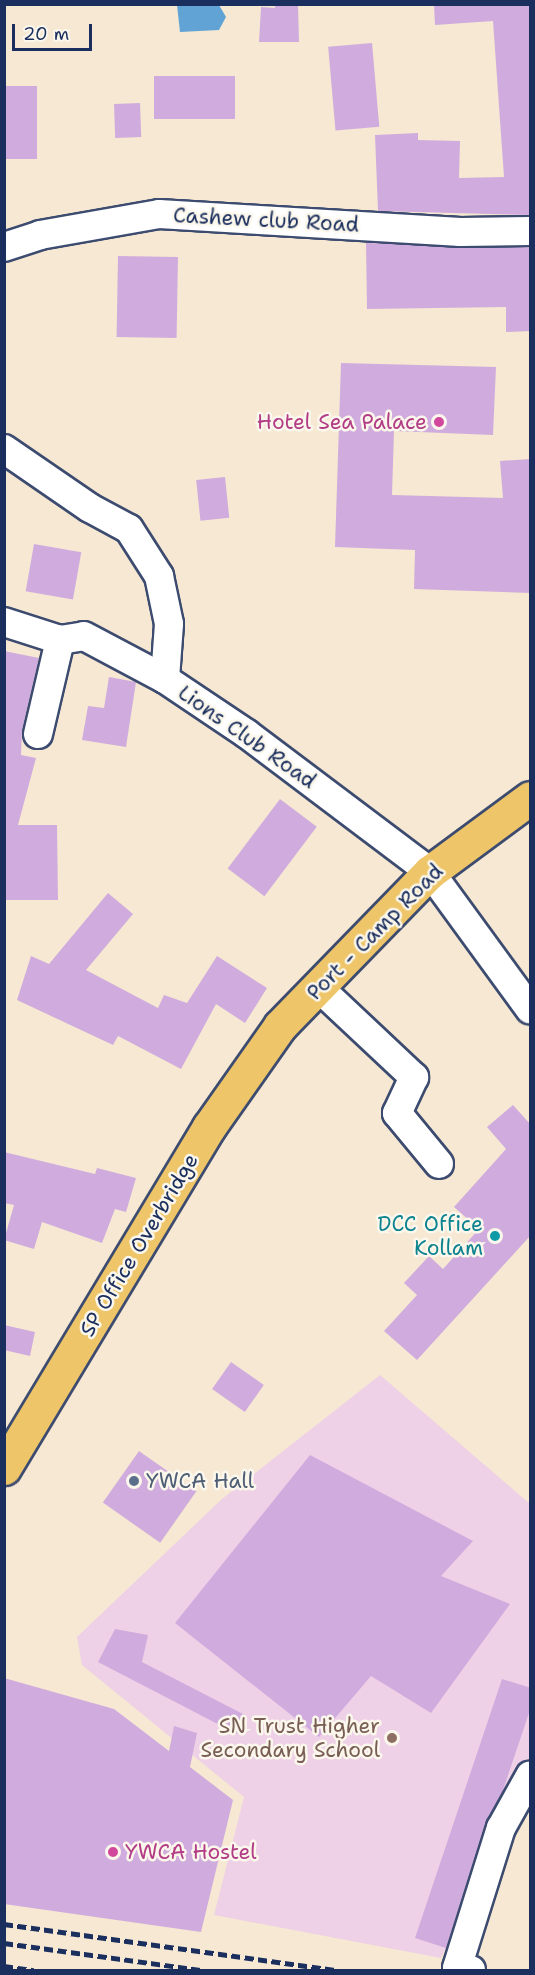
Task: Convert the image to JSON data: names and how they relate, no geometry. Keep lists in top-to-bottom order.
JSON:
{
  "streets": {
    "main road": ["Port - Camp Road", "SP Office Overbridge"],
    "street": ["Cashew club Road", "Lions Club Road"]
  },
  "crossings": [
    ["Lions Club Road", "Port - Camp Road"],
    ["Port - Camp Road", "SP Office Overbridge"]
  ],
  "places": [
    "Hotel Sea Palace",
    "DCC Office Kollam",
    "YWCA Hall",
    "SN Trust Higher Secondary School",
    "YWCA Hostel"
  ],
  "scale_bar": "20 m"
}
